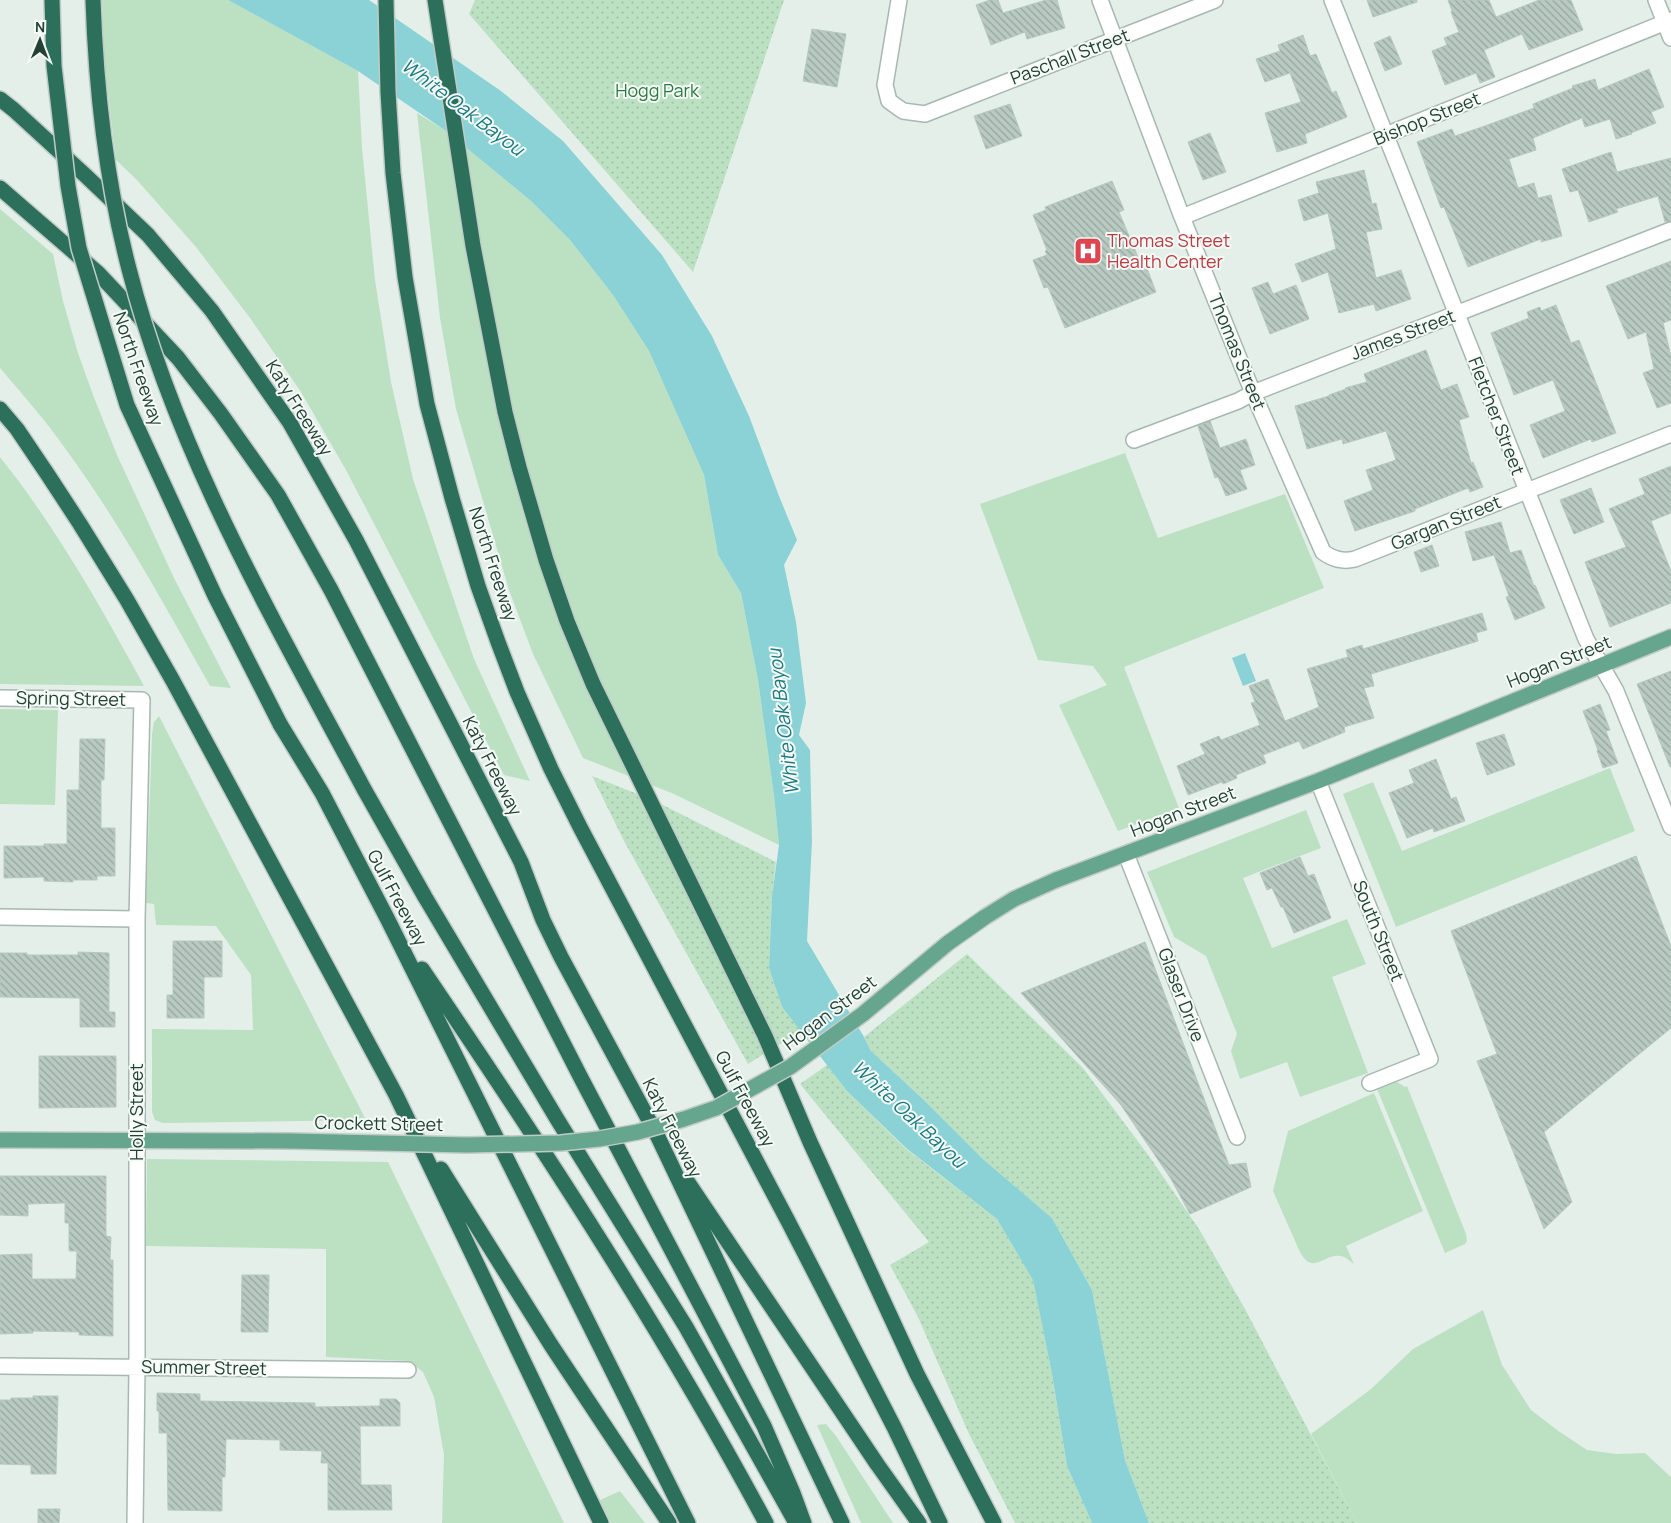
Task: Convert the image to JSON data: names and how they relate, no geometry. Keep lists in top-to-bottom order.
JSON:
{
  "streets": {
    "highway": ["North Freeway", "Katy Freeway", "Gulf Freeway"],
    "main road": ["Hogan Street", "Crockett Street"],
    "street": [
      "Paschall Street",
      "Bishop Street",
      "James Street",
      "Thomas Street",
      "Fletcher Street",
      "Gargan Street",
      "Spring Street",
      "South Street",
      "Glaser Drive",
      "Holly Street",
      "Summer Street"
    ]
  },
  "crossings": [
    ["Paschall Street", "Thomas Street"],
    ["Bishop Street", "Thomas Street"],
    ["Bishop Street", "Fletcher Street"],
    ["James Street", "Thomas Street"],
    ["James Street", "Fletcher Street"],
    ["Thomas Street", "Gargan Street"],
    ["North Freeway", "Gulf Freeway"],
    ["Fletcher Street", "Gargan Street"],
    ["Fletcher Street", "Hogan Street"],
    ["Hogan Street", "South Street"],
    ["Hogan Street", "Glaser Drive"],
    ["Hogan Street", "Crockett Street"],
    ["Spring Street", "Holly Street"],
    ["Holly Street", "Crockett Street"],
    ["Holly Street", "Summer Street"]
  ],
  "water": ["White Oak Bayou"],
  "parks": ["Hogg Park"],
  "places": {
    "hospital": ["Thomas Street Health Center"]
  },
  "north": "top"
}
